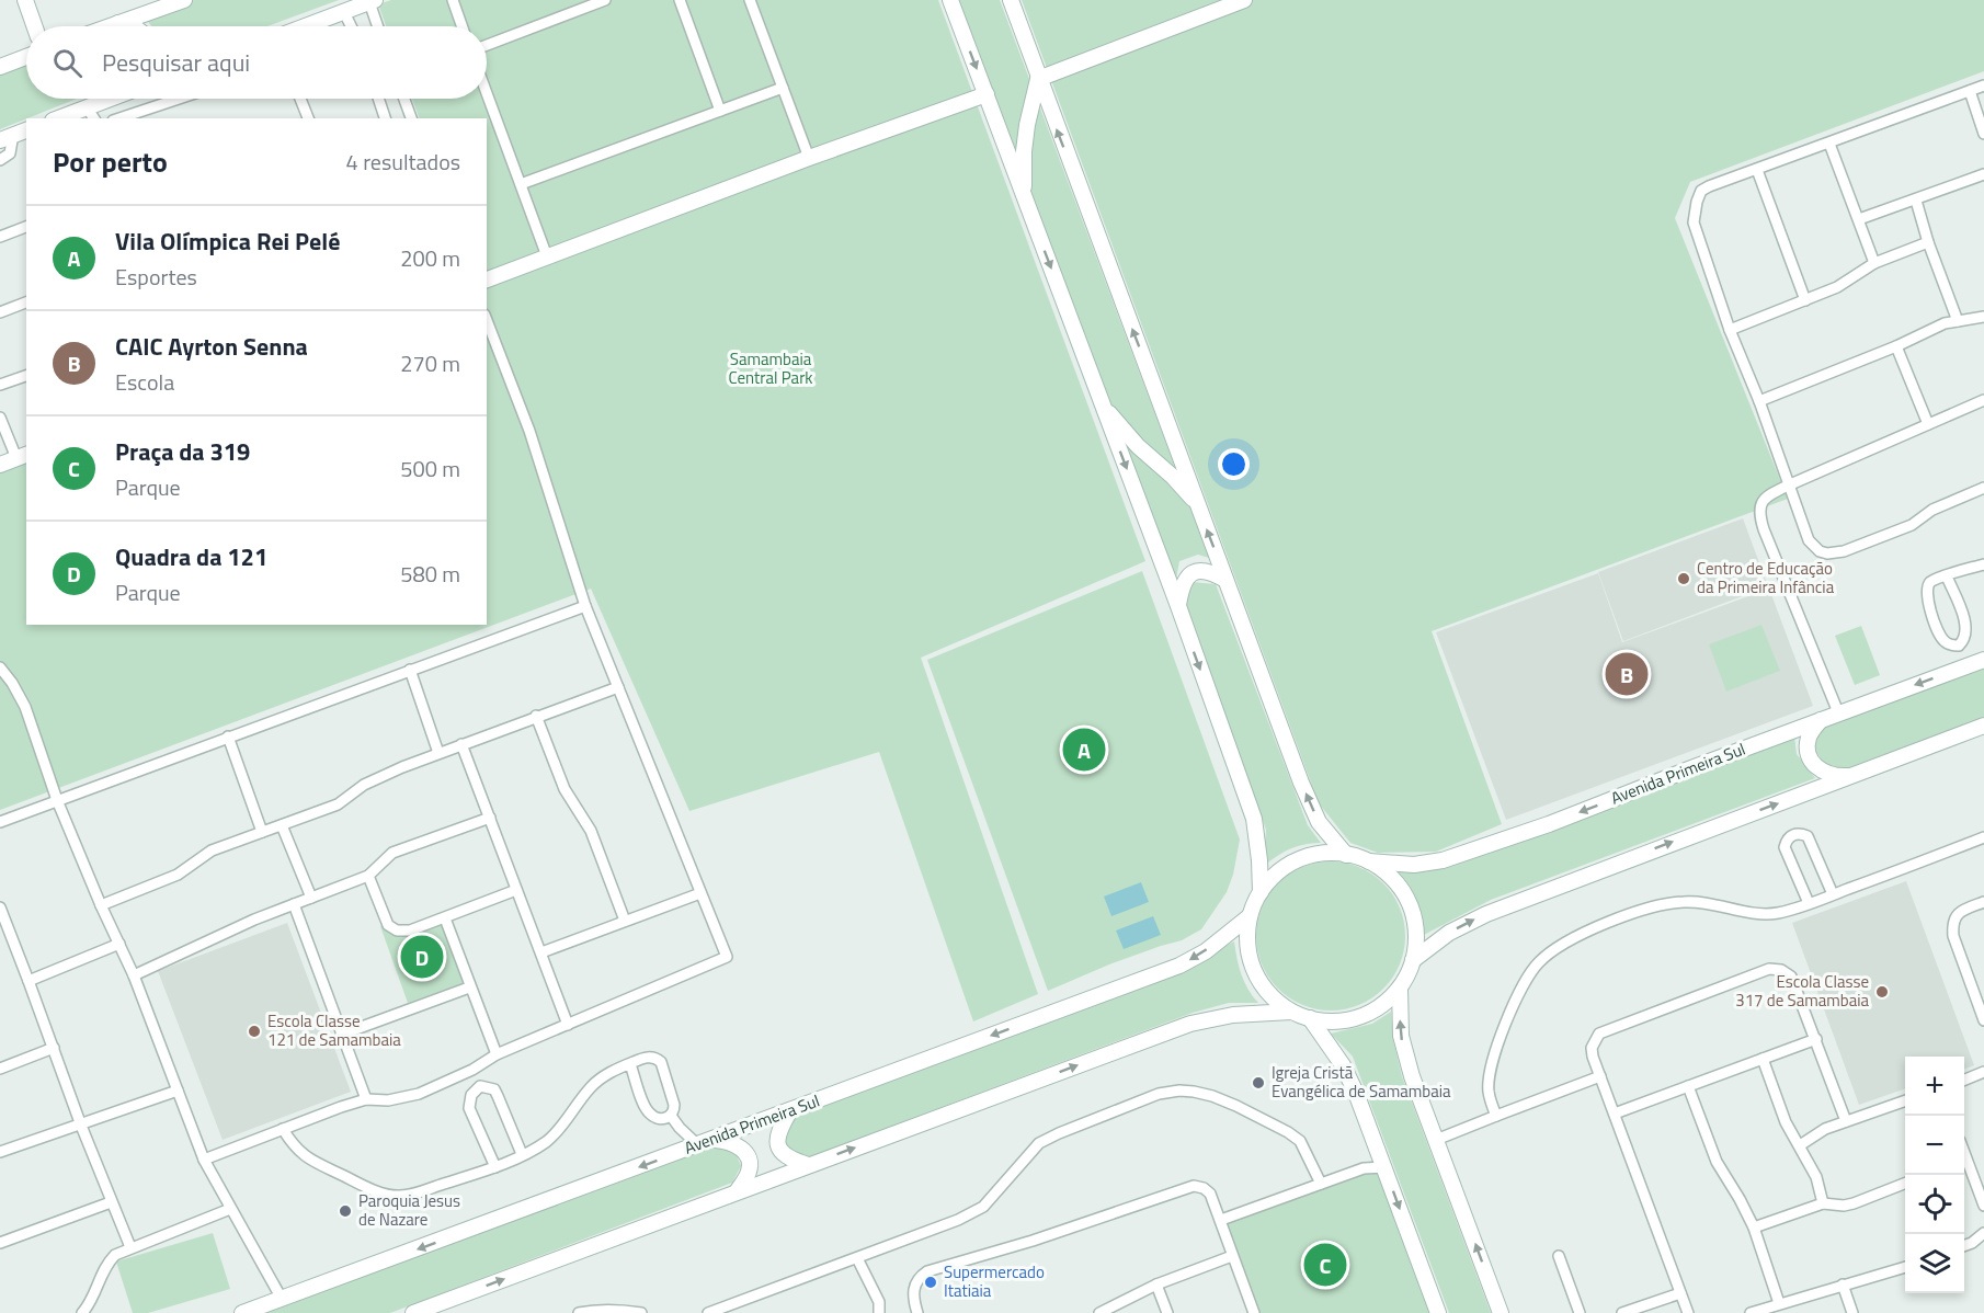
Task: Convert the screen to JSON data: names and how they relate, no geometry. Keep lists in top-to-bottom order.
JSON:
{
  "streets": {
    "main road": ["Avenida Primeira Sul"]
  },
  "parks": ["Samambaia Central Park"],
  "places": [
    "Centro de Educação da Primeira Infância",
    "Escola Classe 317 de Samambaia",
    "Escola Classe 121 de Samambaia",
    "Igreja Cristã Evangélica de Samambaia",
    "Paroquia Jesus de Nazare",
    "Supermercado Itatiaia"
  ],
  "page": {
    "search": "Pesquisar aqui",
    "heading": ["Por perto", "4 resultados"],
    "list": [
      {
        "mark": "A",
        "name": "Vila Olímpica Rei Pelé",
        "note": "Esportes",
        "value": "200 m"
      },
      {
        "mark": "B",
        "name": "CAIC Ayrton Senna",
        "note": "Escola",
        "value": "270 m"
      },
      {
        "mark": "C",
        "name": "Praça da 319",
        "note": "Parque",
        "value": "500 m"
      },
      {
        "mark": "D",
        "name": "Quadra da 121",
        "note": "Parque",
        "value": "580 m"
      }
    ],
    "pins": [
      "B",
      "A",
      "D",
      "C"
    ],
    "map_buttons": ["+", "−"]
  }
}
